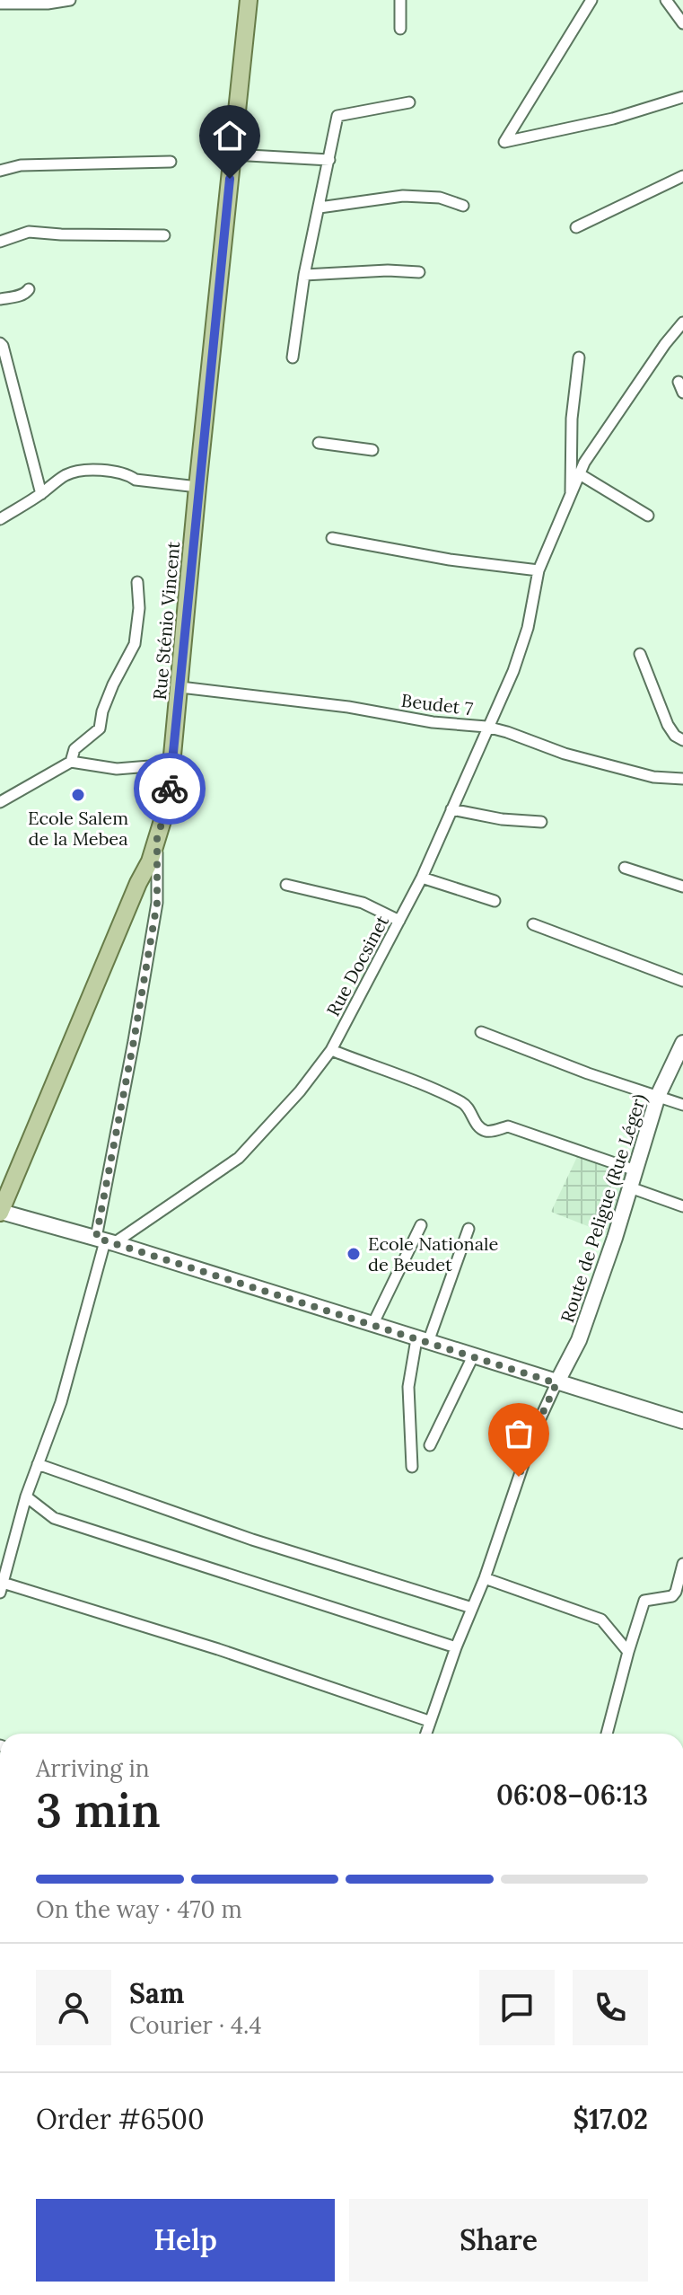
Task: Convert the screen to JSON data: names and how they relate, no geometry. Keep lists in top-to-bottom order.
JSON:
{
  "streets": {
    "main road": ["Rue Sténio Vincent", "Route de Peligue (Rue Léger)"],
    "street": ["Beudet 7", "Rue Docsinet"]
  },
  "crossings": [
    ["Rue Sténio Vincent", "Beudet 7"],
    ["Beudet 7", "Rue Docsinet"]
  ],
  "places": ["Ecole Salem de la Mebea", "Ecole Nationale de Beudet"],
  "page": {
    "heading": ["3 min", "Arriving in", "06:08–06:13"],
    "panel": [
      "Sam",
      "Courier · 4.4",
      "Order #6500",
      "$17.02"
    ],
    "bar": "On the way · 470 m",
    "buttons": ["Help", "Share"]
  }
}
